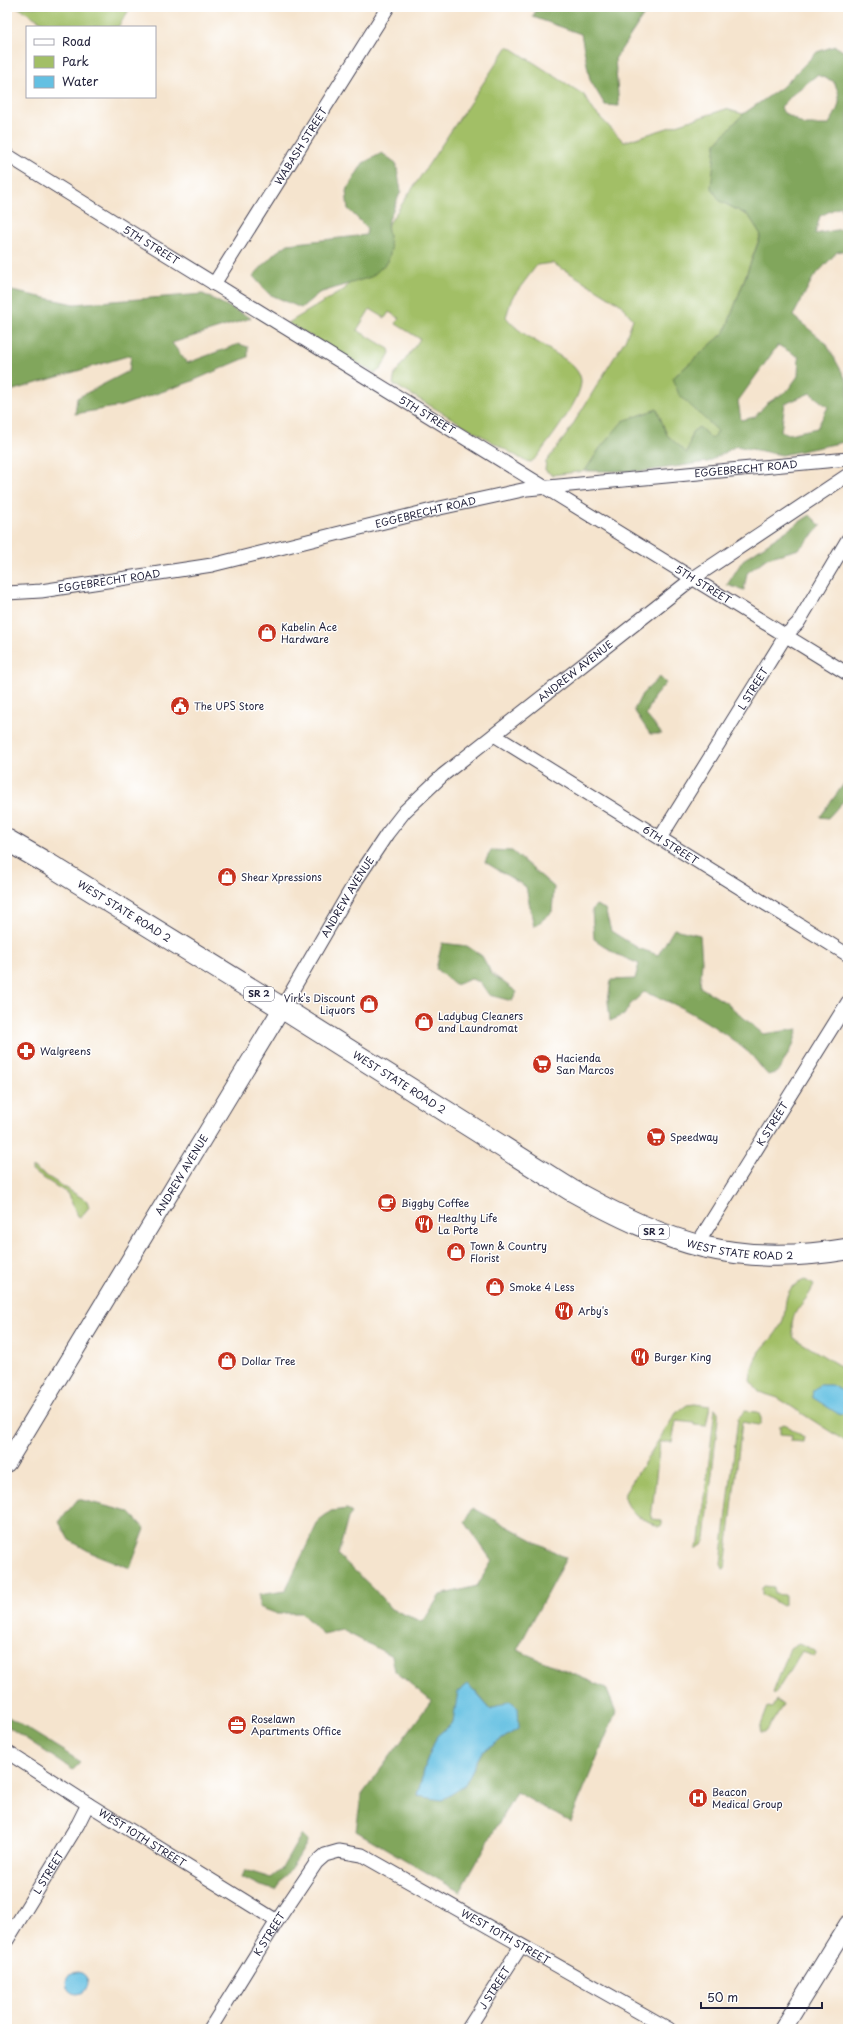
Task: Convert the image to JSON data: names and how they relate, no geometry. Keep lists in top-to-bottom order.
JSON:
{
  "streets": {
    "main road": ["WEST STATE ROAD 2", "SR 2"],
    "street": [
      "WABASH STREET",
      "5TH STREET",
      "EGGEBRECHT ROAD",
      "ANDREW AVENUE",
      "L STREET",
      "6TH STREET",
      "K STREET",
      "WEST 10TH STREET",
      "J STREET"
    ]
  },
  "crossings": [
    ["WABASH STREET", "5TH STREET"],
    ["5TH STREET", "EGGEBRECHT ROAD"],
    ["5TH STREET", "ANDREW AVENUE"],
    ["5TH STREET", "L STREET"],
    ["ANDREW AVENUE", "6TH STREET"],
    ["ANDREW AVENUE", "WEST STATE ROAD 2"],
    ["L STREET", "6TH STREET"],
    ["L STREET", "WEST 10TH STREET"],
    ["WEST STATE ROAD 2", "K STREET"],
    ["K STREET", "WEST 10TH STREET"],
    ["WEST 10TH STREET", "J STREET"]
  ],
  "places": {
    "shop": [
      "Kabelin Ace Hardware",
      "Shear Xpressions",
      "Virk's Discount Liquors",
      "Ladybug Cleaners and Laundromat",
      "Town & Country Florist",
      "Smoke 4 Less",
      "Dollar Tree"
    ],
    "public building": ["The UPS Store"],
    "pharmacy": ["Walgreens"],
    "supermarket": ["Hacienda San Marcos", "Speedway"],
    "cafe": ["Biggby Coffee"],
    "restaurant": ["Healthy Life La Porte", "Arby's", "Burger King"],
    "office": ["Roselawn Apartments Office"],
    "hospital": ["Beacon Medical Group"]
  },
  "legend": ["Road", "Park", "Water"],
  "scale_bar": "50 m"
}
